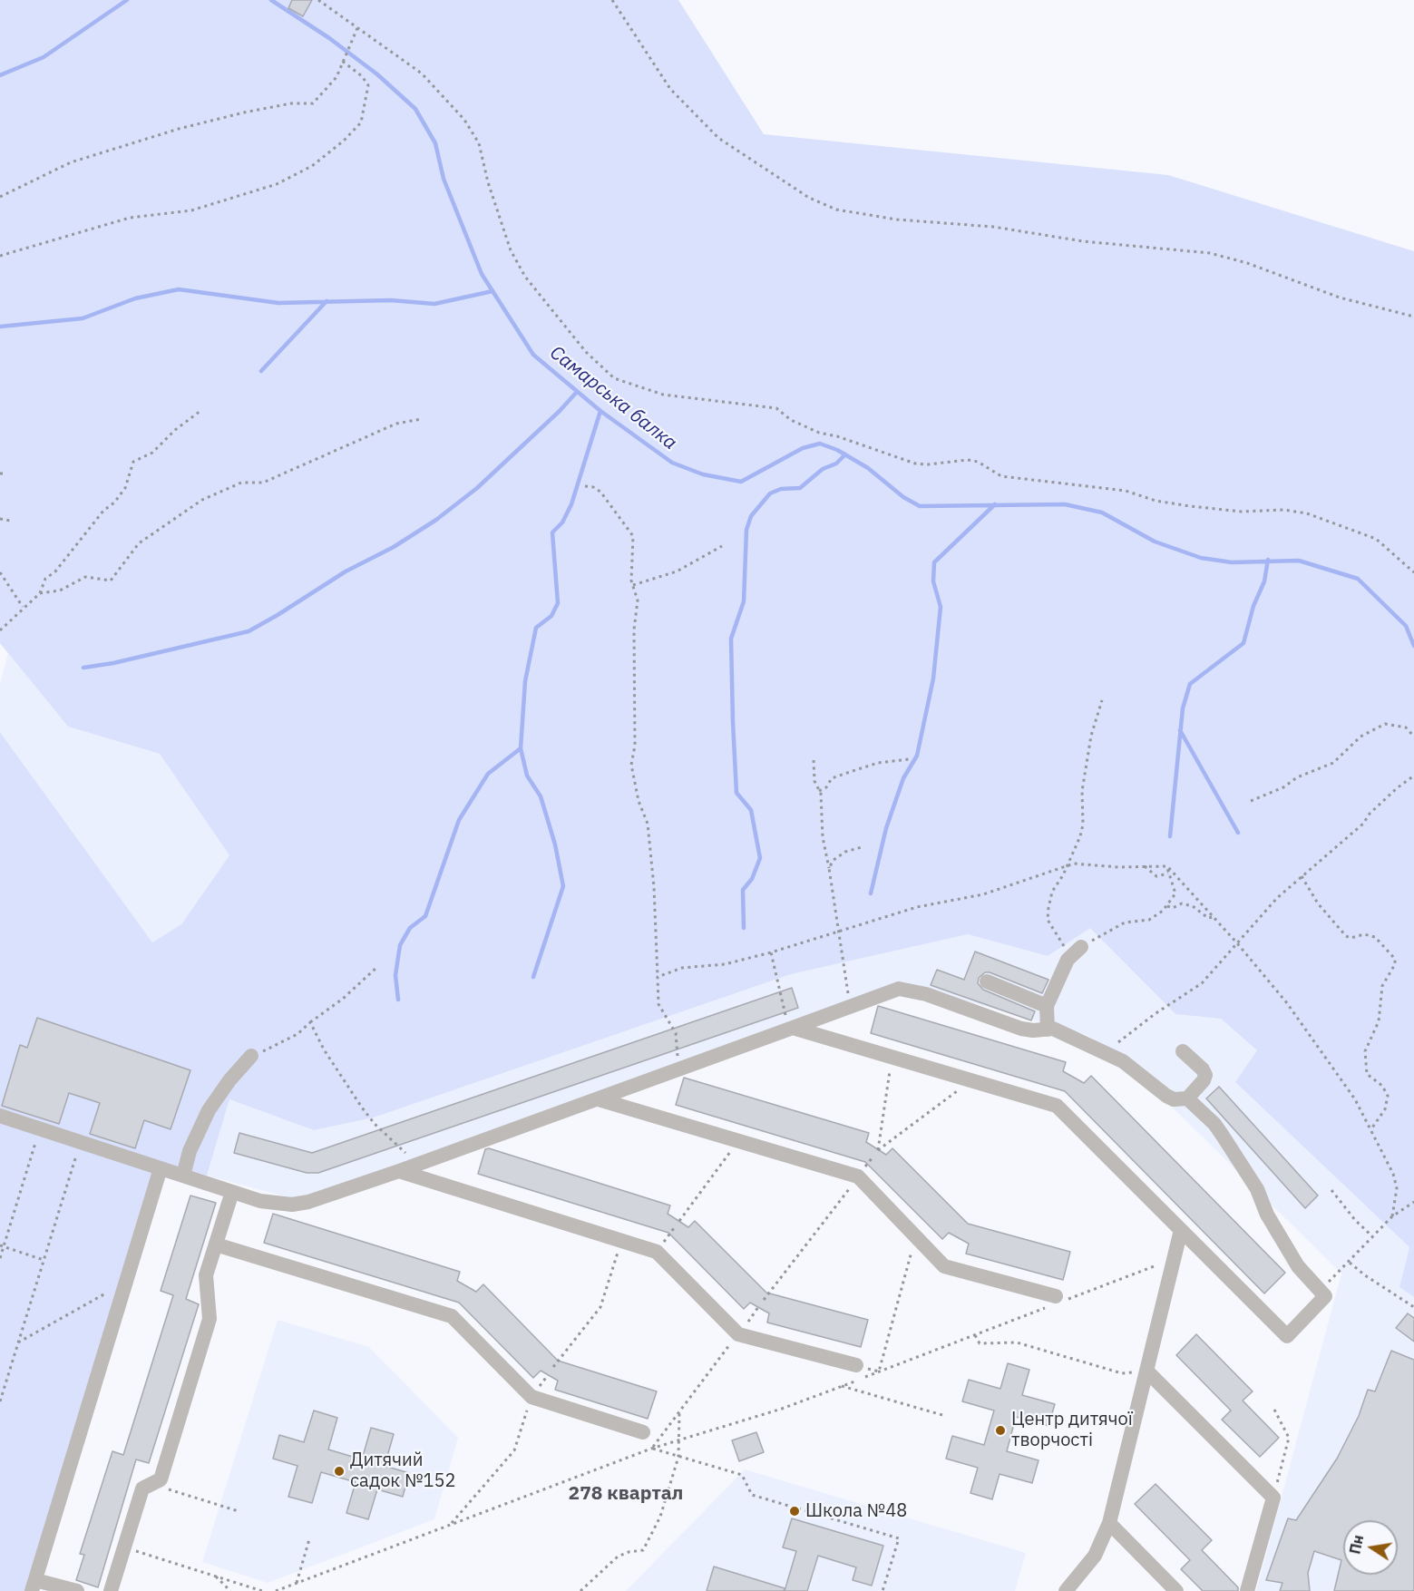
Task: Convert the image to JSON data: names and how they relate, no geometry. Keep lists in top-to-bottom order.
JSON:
{
  "districts": ["278 квартал"],
  "water": ["Самарська балка"],
  "places": ["Центр дитячої творчості", "Дитячий садок №152", "Школа №48"],
  "north": "left"
}
